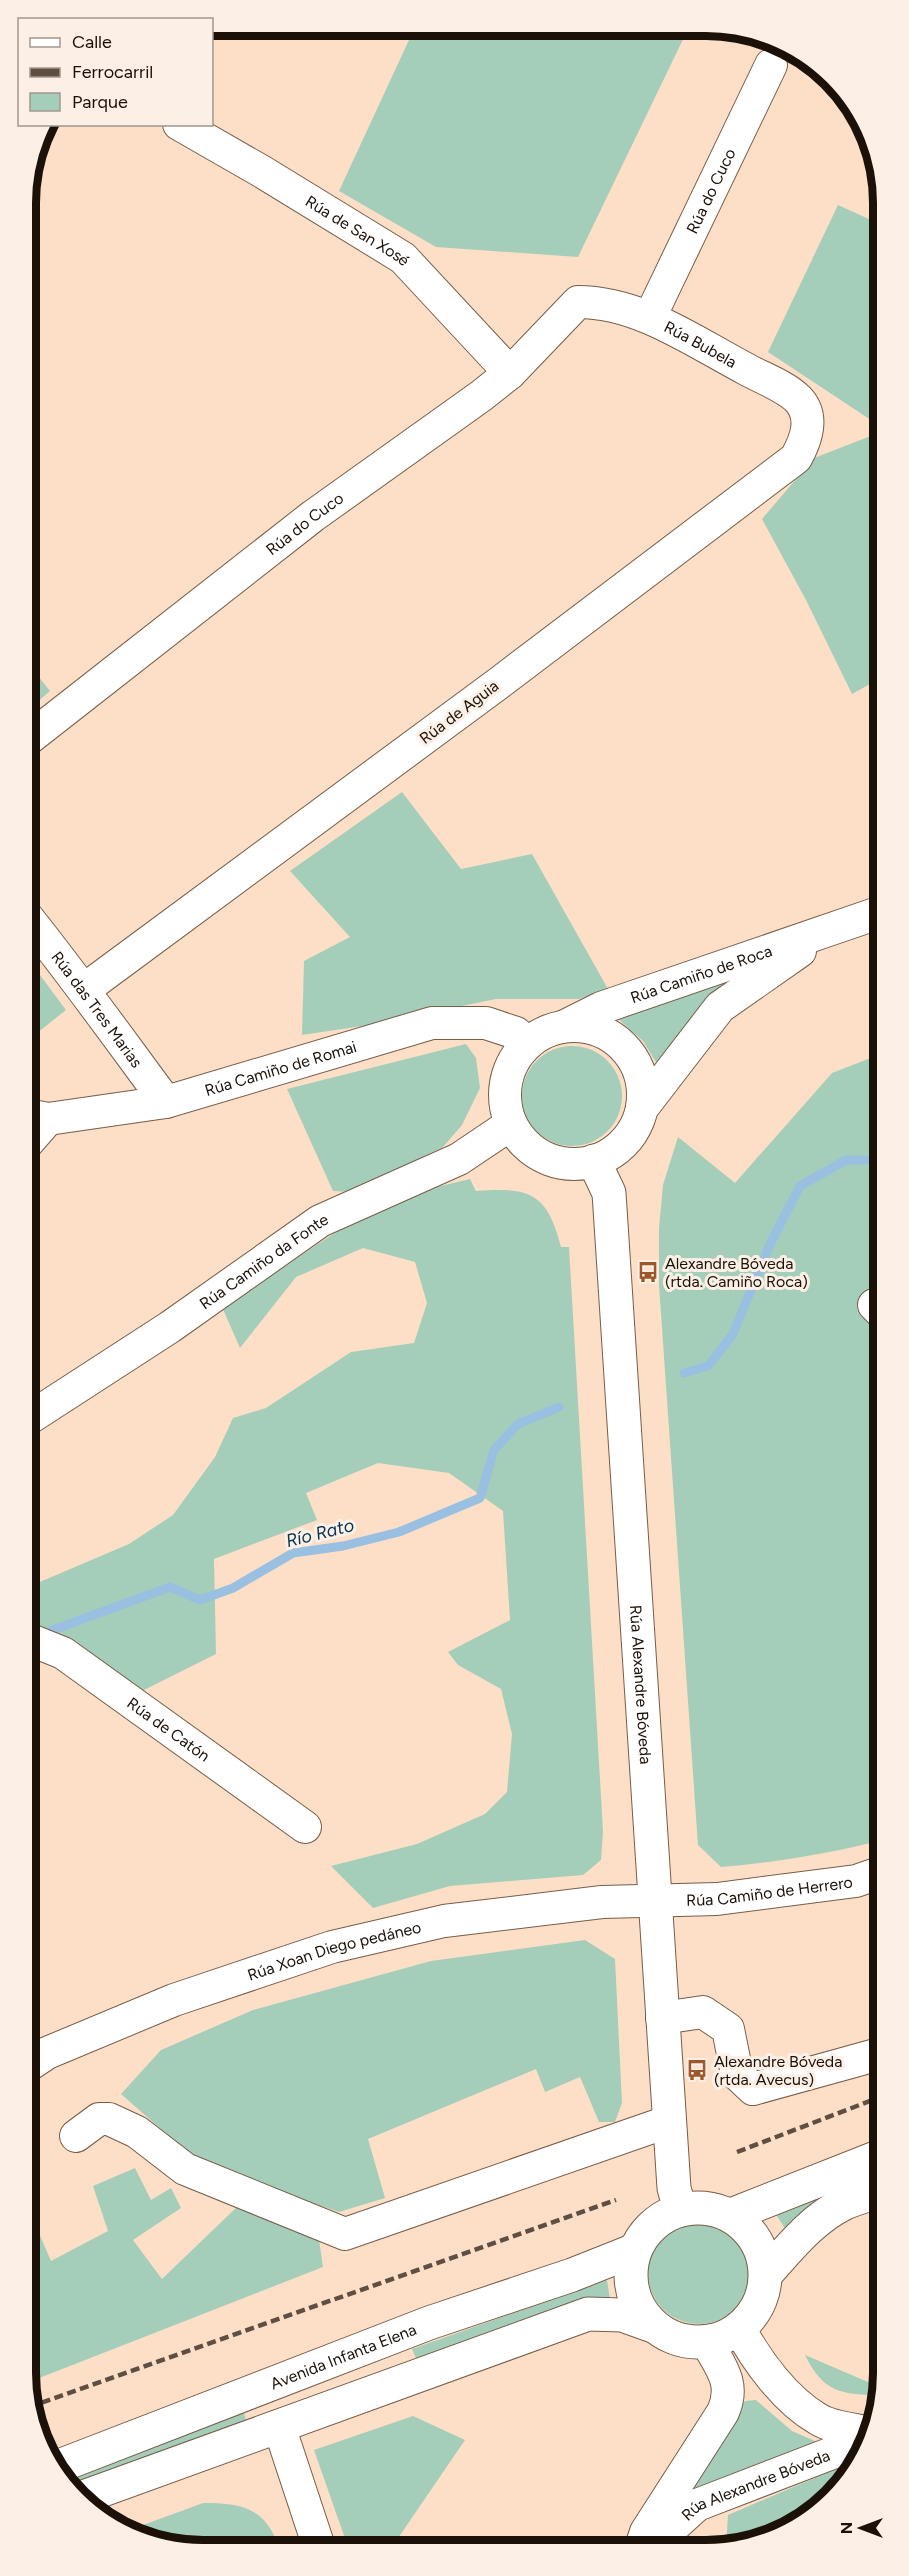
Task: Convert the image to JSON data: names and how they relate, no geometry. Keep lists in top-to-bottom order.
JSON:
{
  "streets": {
    "street": [
      "Rúa do Cuco",
      "Rúa de San Xosé",
      "Rúa Bubela",
      "Rúa de Aguia",
      "Rúa Camiño de Roca",
      "Rúa das Tres Marias",
      "Rúa Camiño de Romai",
      "Rúa Camiño da Fonte",
      "Rúa Alexandre Bóveda",
      "Rúa de Catón",
      "Rúa Camiño de Herrero",
      "Rúa Xoan Diego pedáneo",
      "Avenida Infanta Elena"
    ]
  },
  "crossings": [
    ["Rúa do Cuco", "Rúa de San Xosé"],
    ["Rúa do Cuco", "Rúa Bubela"],
    ["Rúa Bubela", "Rúa de Aguia"],
    ["Rúa de Aguia", "Rúa das Tres Marias"],
    ["Rúa Camiño de Roca", "Rúa Camiño de Romai"],
    ["Rúa Camiño de Roca", "Rúa Camiño da Fonte"],
    ["Rúa Camiño de Roca", "Rúa Alexandre Bóveda"],
    ["Rúa das Tres Marias", "Rúa Camiño de Romai"],
    ["Rúa Camiño de Romai", "Rúa Camiño da Fonte"],
    ["Rúa Camiño de Romai", "Rúa Alexandre Bóveda"],
    ["Rúa Camiño da Fonte", "Rúa Alexandre Bóveda"],
    ["Rúa Alexandre Bóveda", "Rúa Camiño de Herrero"],
    ["Rúa Alexandre Bóveda", "Rúa Xoan Diego pedáneo"],
    ["Rúa Alexandre Bóveda", "Avenida Infanta Elena"],
    ["Rúa Camiño de Herrero", "Rúa Xoan Diego pedáneo"]
  ],
  "water": ["Río Rato"],
  "places": {
    "bus stop": ["Alexandre Bóveda (rtda. Camiño Roca)", "Alexandre Bóveda (rtda. Avecus)"]
  },
  "legend": ["Calle", "Ferrocarril", "Parque"],
  "north": "left"
}
